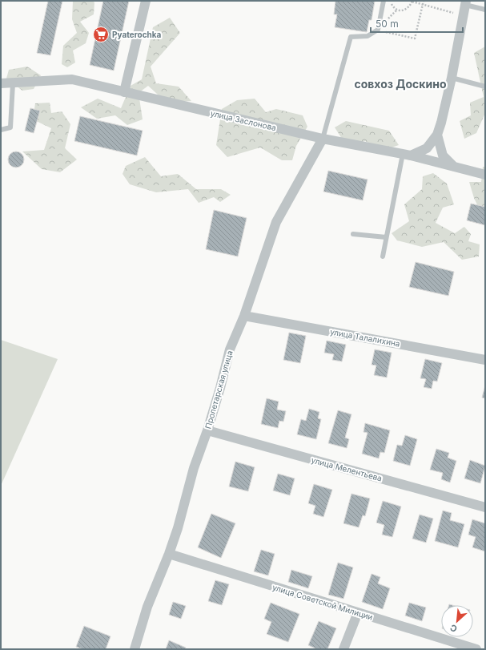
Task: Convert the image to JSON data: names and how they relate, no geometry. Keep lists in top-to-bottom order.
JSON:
{
  "streets": {
    "street": [
      "улица Заслонова",
      "улица Талалихина",
      "Пролетарская улица",
      "улица Мелентьева",
      "улица Советской Милиции"
    ]
  },
  "crossings": [
    ["улица Заслонова", "Пролетарская улица"],
    ["улица Талалихина", "Пролетарская улица"],
    ["Пролетарская улица", "улица Мелентьева"],
    ["Пролетарская улица", "улица Советской Милиции"]
  ],
  "districts": ["совхоз Доскино"],
  "places": {
    "supermarket": ["Pyaterochka"]
  },
  "scale_bar": "50 m",
  "north": "bottom left"
}
